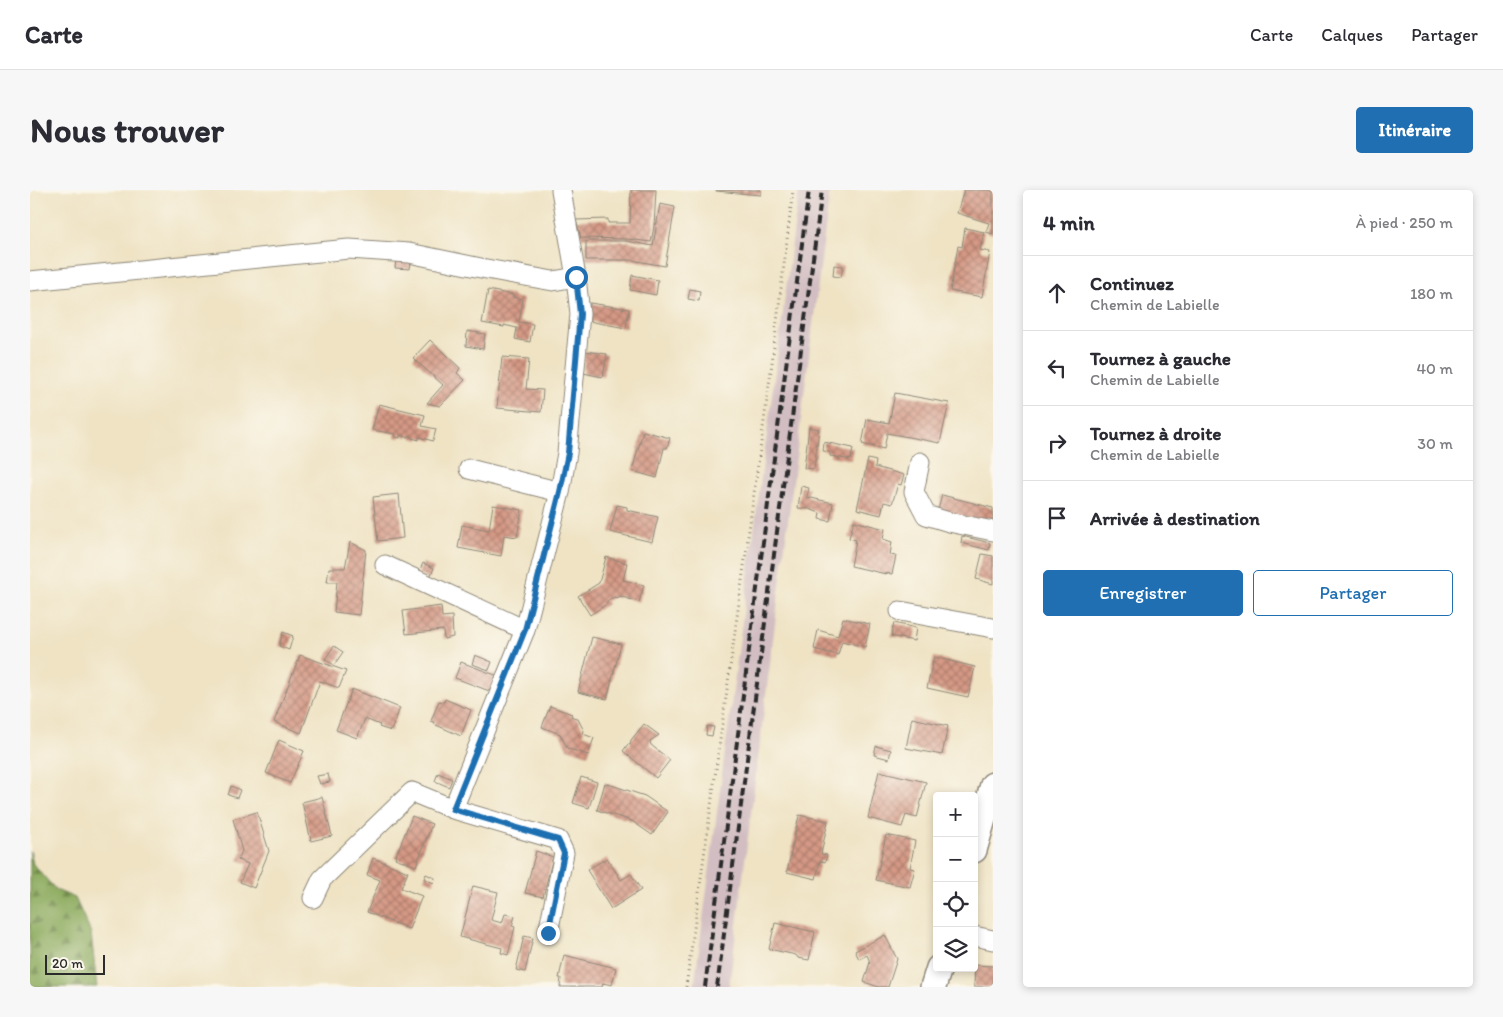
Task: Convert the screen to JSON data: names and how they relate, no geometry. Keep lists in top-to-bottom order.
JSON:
{
  "scale_bar": "20 m",
  "page": {
    "header": "Carte",
    "nav": ["Carte", "Calques", "Partager"],
    "buttons": [
      "Itinéraire",
      ["Enregistrer", "Partager"]
    ],
    "title": "Nous trouver",
    "heading": ["4 min", "À pied · 250 m"],
    "list": [
      ["Continuez", "Chemin de Labielle", "180 m"],
      ["Tournez à gauche", "Chemin de Labielle", "40 m"],
      ["Tournez à droite", "Chemin de Labielle", "30 m"],
      "Arrivée à destination"
    ],
    "map_buttons": ["+", "−"],
    "scale": "20 m"
  }
}
